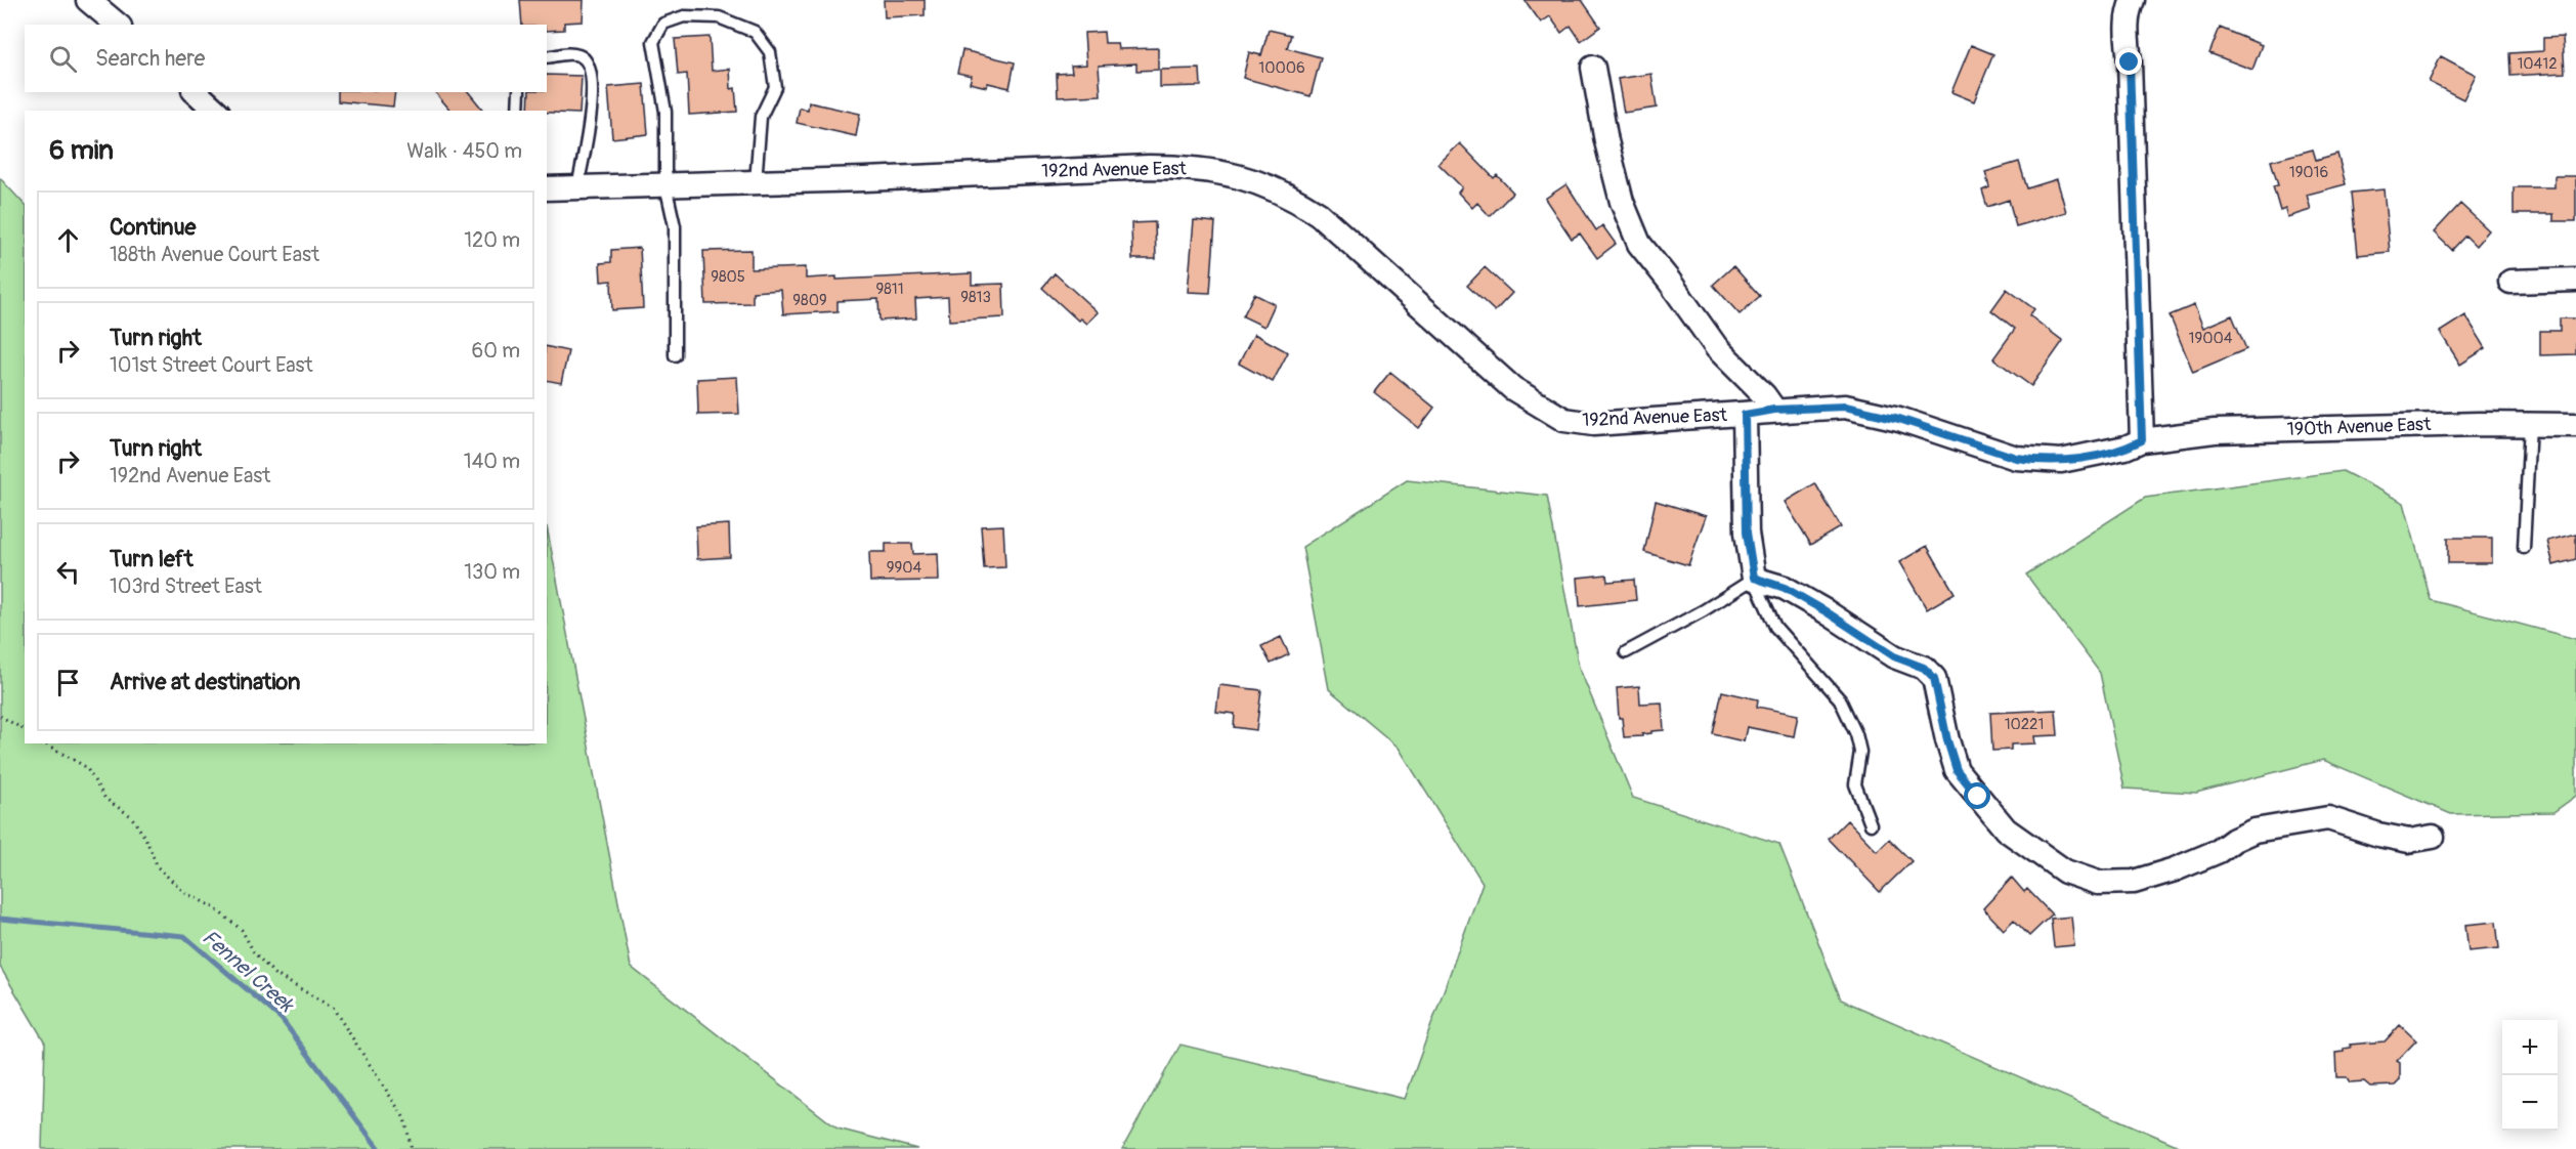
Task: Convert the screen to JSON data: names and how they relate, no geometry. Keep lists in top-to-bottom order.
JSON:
{
  "streets": {
    "street": ["192nd Avenue East", "190th Avenue East"]
  },
  "water": ["Fennel Creek"],
  "house_numbers": [
    "10412",
    "10006",
    "19016",
    "9805",
    "9811",
    "9813",
    "9809",
    "19004",
    "9904",
    "10221"
  ],
  "page": {
    "search": "Search here",
    "heading": ["6 min", "Walk · 450 m"],
    "list": [
      ["Continue", "188th Avenue Court East", "120 m"],
      ["Turn right", "101st Street Court East", "60 m"],
      ["Turn right", "192nd Avenue East", "140 m"],
      ["Turn left", "103rd Street East", "130 m"],
      "Arrive at destination"
    ],
    "map_buttons": ["+", "−"]
  }
}
